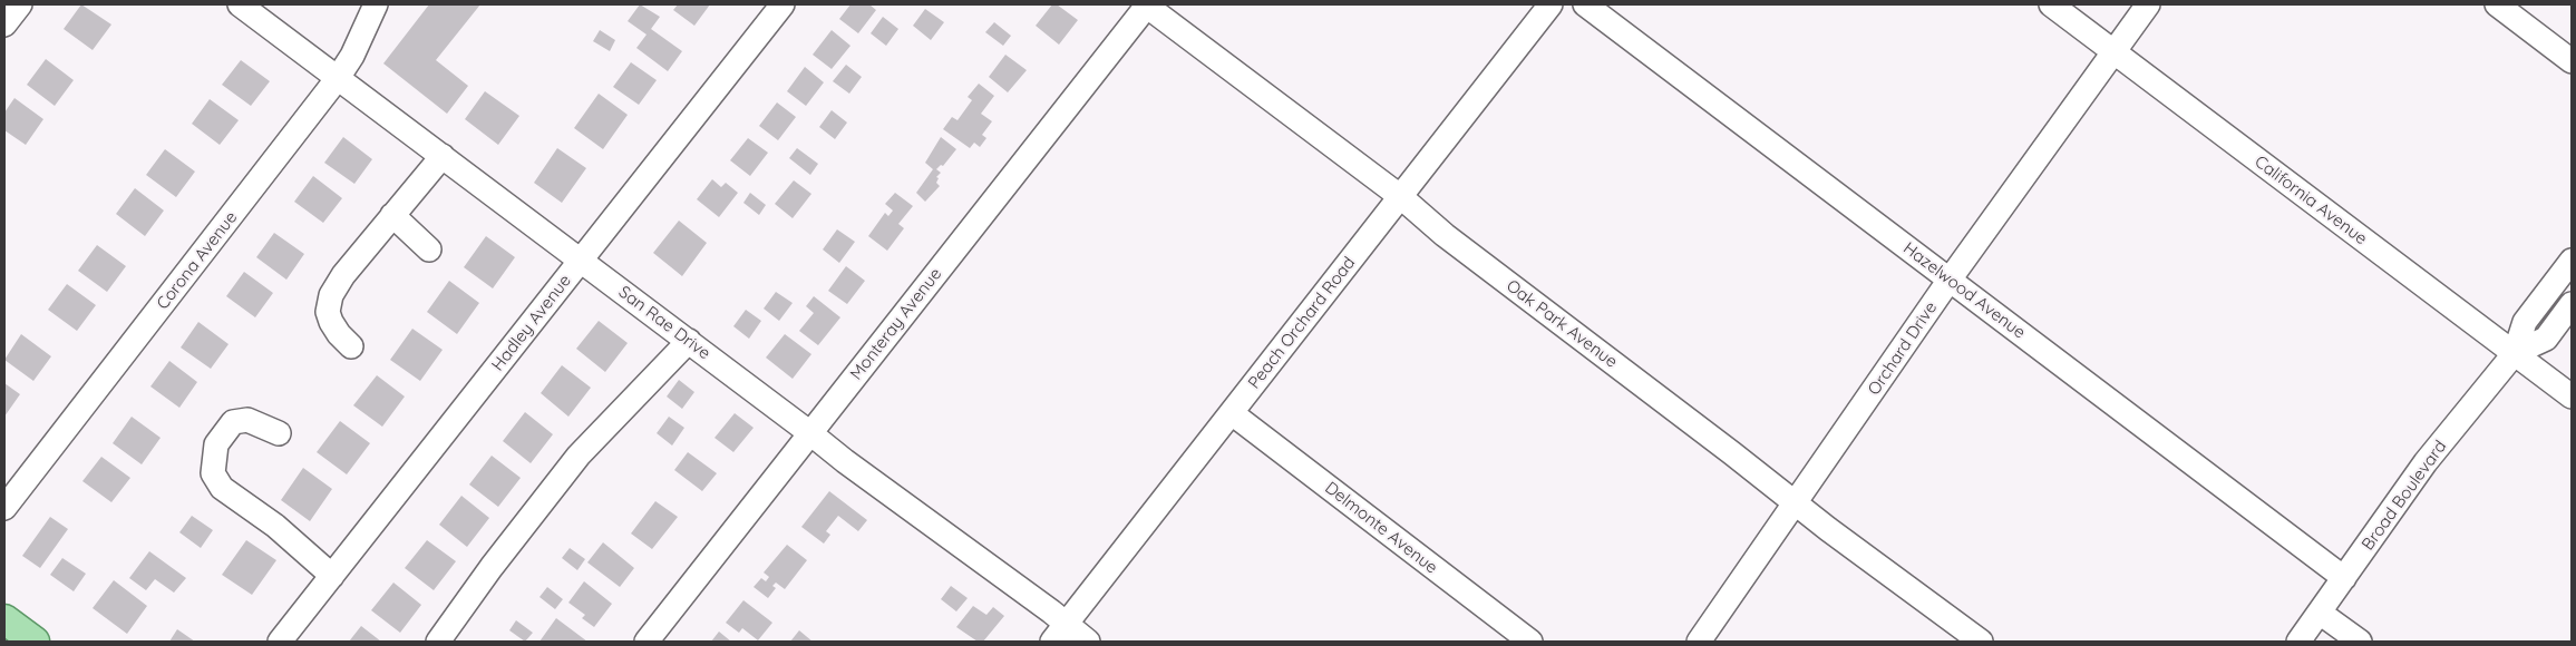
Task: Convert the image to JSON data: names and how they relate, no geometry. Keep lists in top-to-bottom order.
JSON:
{
  "streets": {
    "street": [
      "California Avenue",
      "Corona Avenue",
      "Hazelwood Avenue",
      "Hadley Avenue",
      "San Rae Drive",
      "Peach Orchard Road",
      "Monteray Avenue",
      "Oak Park Avenue",
      "Orchard Drive",
      "Broad Boulevard",
      "Delmonte Avenue"
    ]
  },
  "crossings": [
    ["California Avenue", "Orchard Drive"],
    ["California Avenue", "Broad Boulevard"],
    ["Corona Avenue", "San Rae Drive"],
    ["Hazelwood Avenue", "Orchard Drive"],
    ["Hazelwood Avenue", "Broad Boulevard"],
    ["Hadley Avenue", "San Rae Drive"],
    ["San Rae Drive", "Peach Orchard Road"],
    ["San Rae Drive", "Monteray Avenue"],
    ["Peach Orchard Road", "Oak Park Avenue"],
    ["Peach Orchard Road", "Delmonte Avenue"],
    ["Monteray Avenue", "Oak Park Avenue"],
    ["Oak Park Avenue", "Orchard Drive"]
  ]
}
